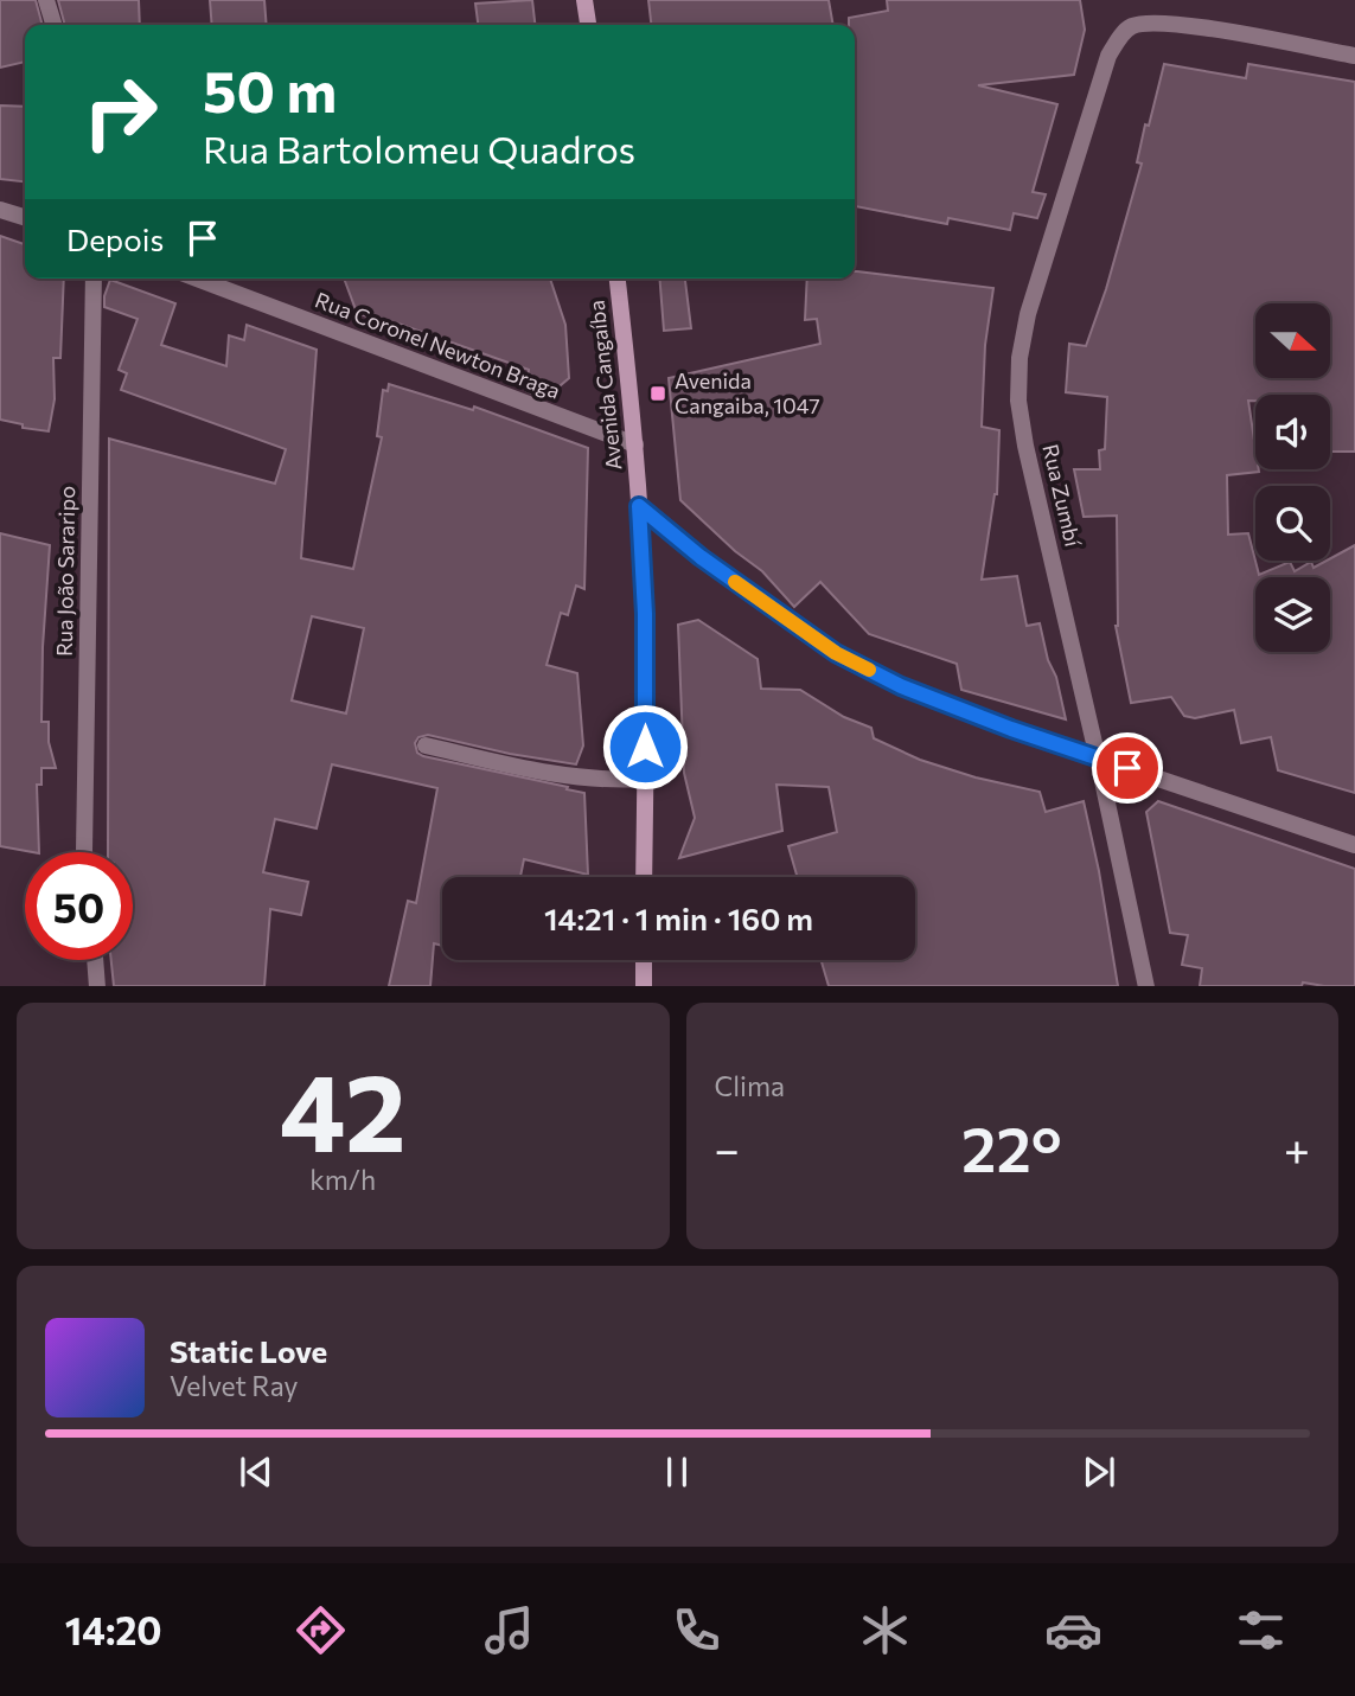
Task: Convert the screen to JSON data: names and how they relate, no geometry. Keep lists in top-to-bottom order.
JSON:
{
  "streets": {
    "main road": ["Avenida Cangaíba"],
    "street": ["Rua Coronel Newton Braga", "Rua Zumbí", "Rua João Sararipo"]
  },
  "crossings": [
    ["Rua Coronel Newton Braga", "Avenida Cangaíba"]
  ],
  "places": {
    "transit": ["Avenida Cangaiba, 1047"]
  },
  "north": "right",
  "page": {
    "turn": ["50 m", "Rua Bartolomeu Quadros"],
    "then": "Depois",
    "limit": "50",
    "trip": "14:21 · 1 min · 160 m",
    "tile": [
      ["42", "km/h"],
      "Clima"
    ],
    "heat": ["−", "22°", "+"],
    "song": ["Static Love", "Velvet Ray"],
    "tabs": "14:20"
  }
}
